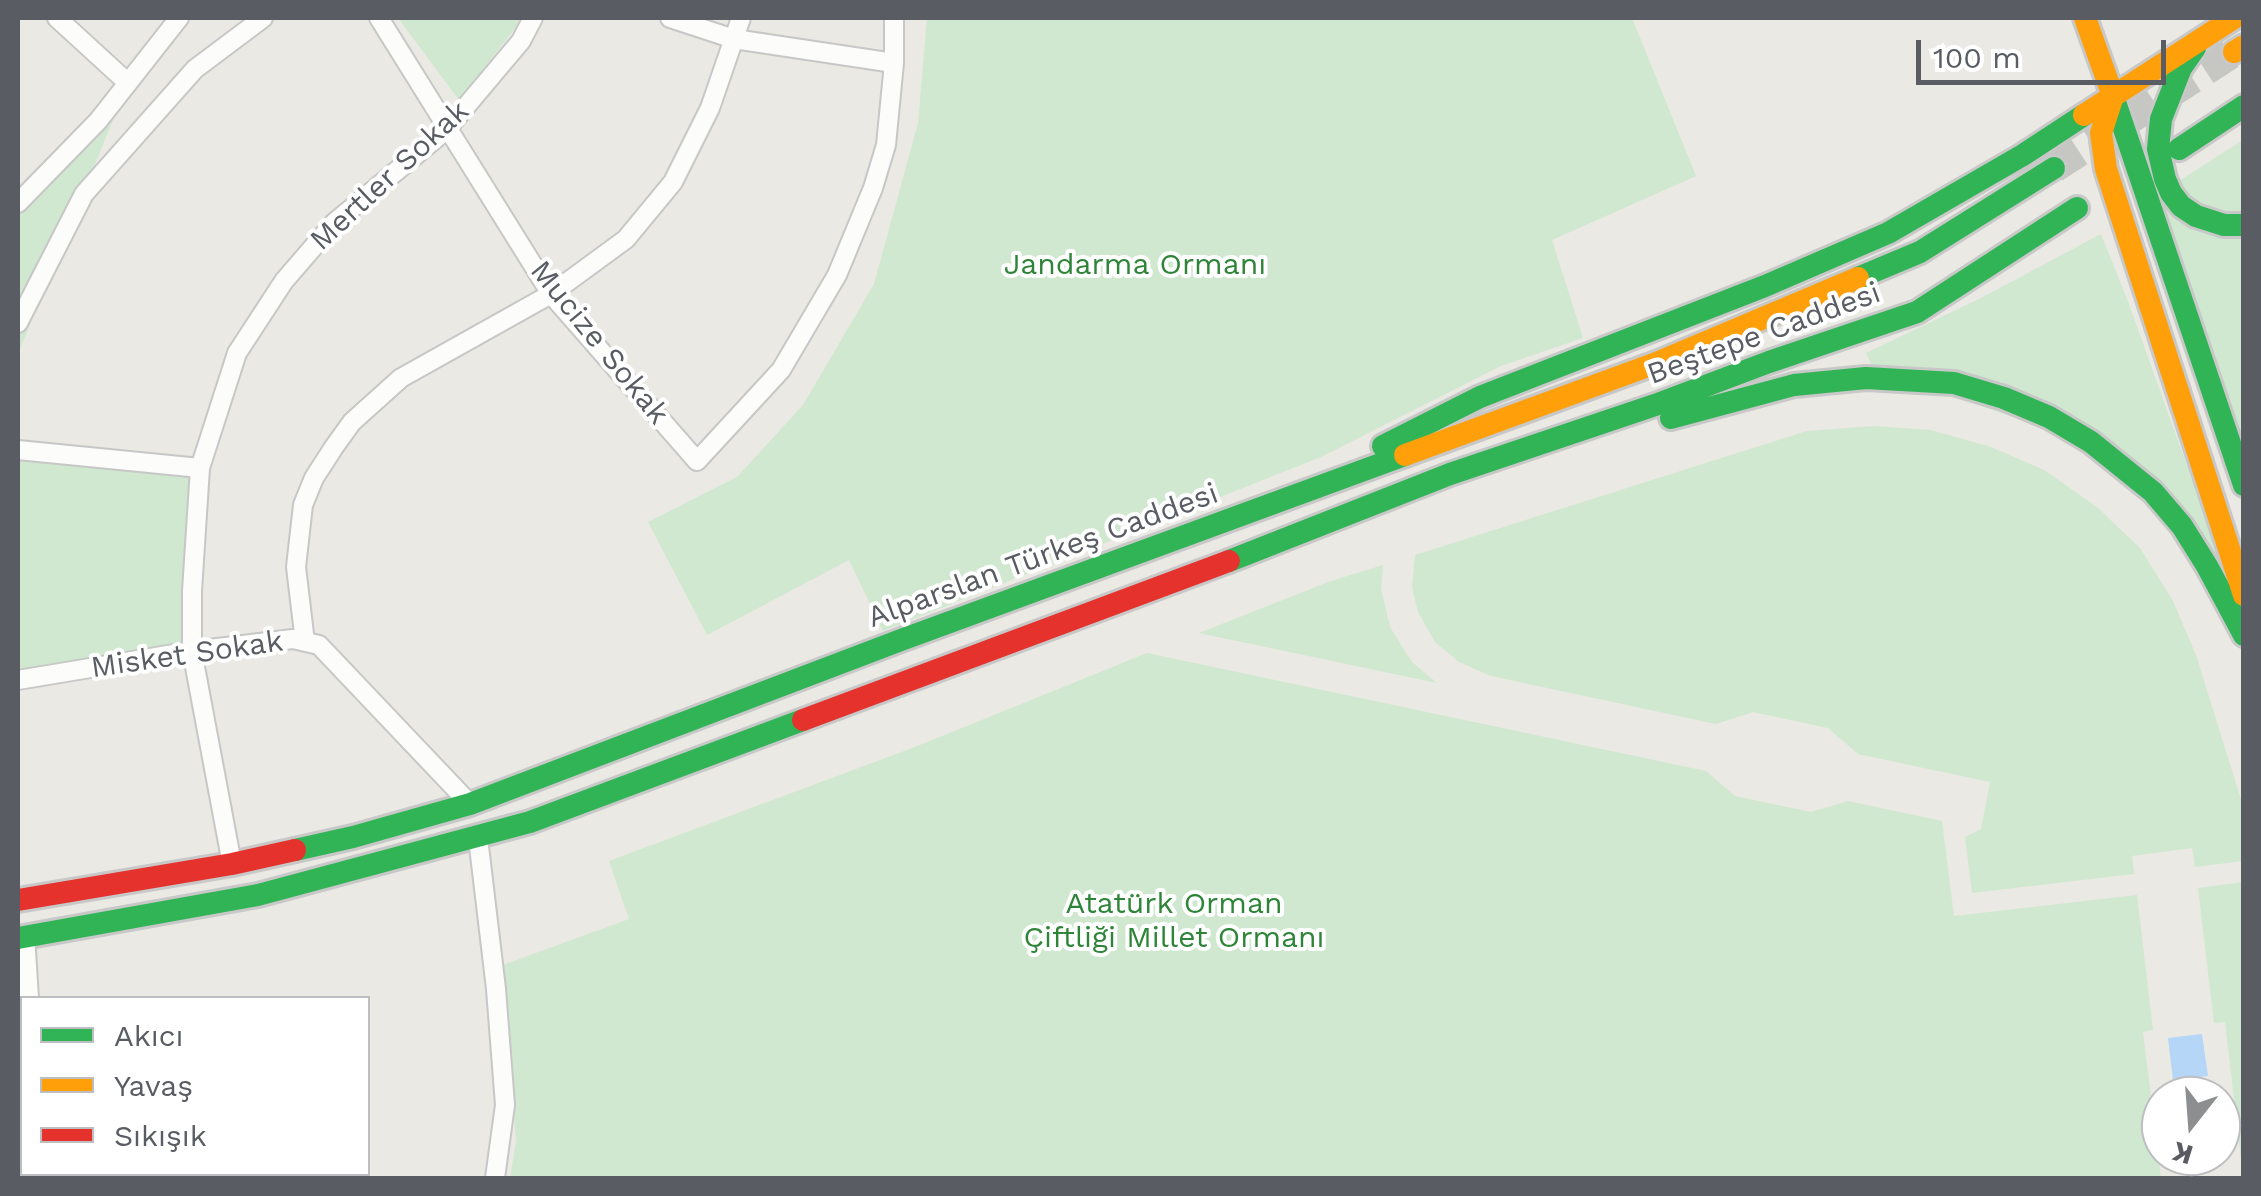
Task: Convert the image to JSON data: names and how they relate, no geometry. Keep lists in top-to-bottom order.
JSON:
{
  "streets": {
    "main road": ["Beştepe Caddesi", "Alparslan Türkeş Caddesi"],
    "street": ["Mertler Sokak", "Mucize Sokak", "Misket Sokak"]
  },
  "crossings": [
    ["Mertler Sokak", "Mucize Sokak"],
    ["Mertler Sokak", "Alparslan Türkeş Caddesi"],
    ["Mertler Sokak", "Misket Sokak"],
    ["Alparslan Türkeş Caddesi", "Misket Sokak"]
  ],
  "parks": ["Jandarma Ormanı", "Atatürk Orman Çiftliği Millet Ormanı"],
  "legend": ["Akıcı", "Yavaş", "Sıkışık"],
  "scale_bar": "100 m",
  "north": "bottom"
}
